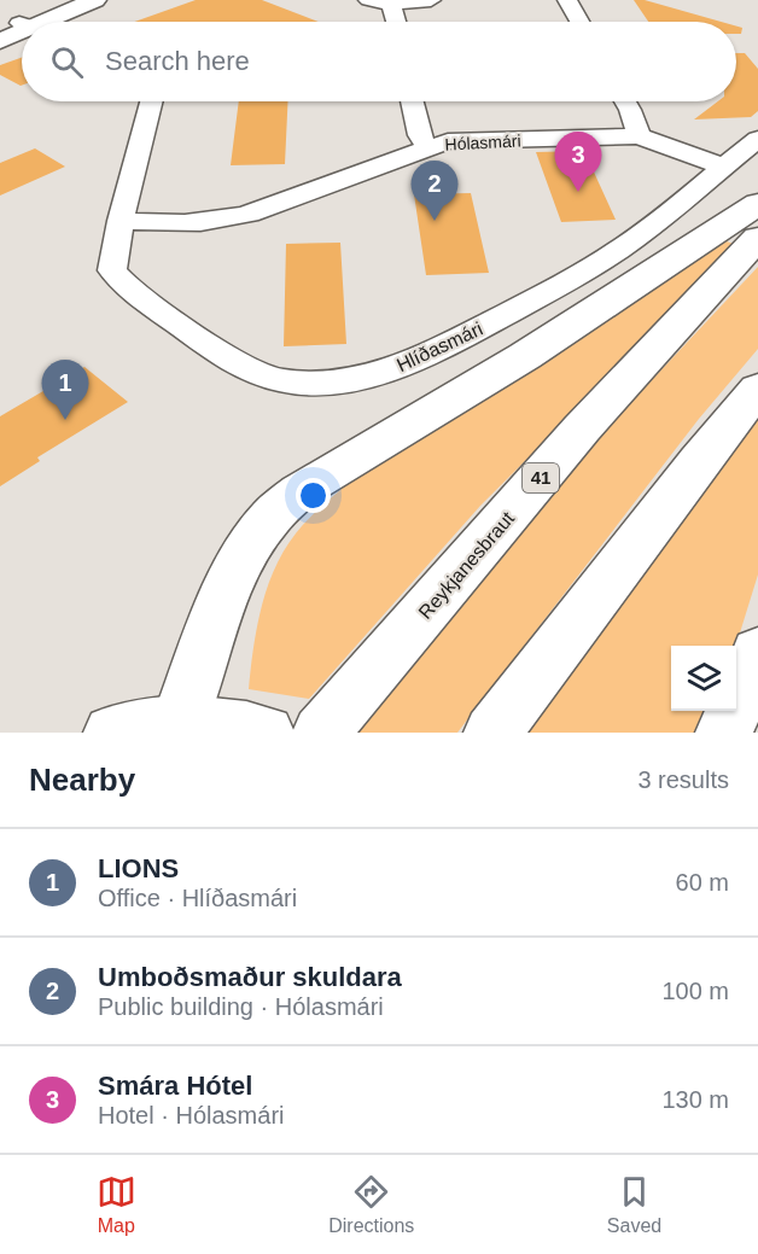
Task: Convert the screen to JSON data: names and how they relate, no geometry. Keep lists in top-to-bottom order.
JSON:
{
  "streets": {
    "main road": ["41", "Reykjanesbraut"],
    "street": ["Hólasmári", "Hlíðasmári"]
  },
  "crossings": [
    ["Hólasmári", "Hlíðasmári"]
  ],
  "page": {
    "search": "Search here",
    "pins": ["3", "2", "1"],
    "heading": ["Nearby", "3 results"],
    "list": [
      {
        "mark": "1",
        "name": "LIONS",
        "note": "Office · Hlíðasmári",
        "value": "60 m"
      },
      {
        "mark": "2",
        "name": "Umboðsmaður skuldara",
        "note": "Public building · Hólasmári",
        "value": "100 m"
      },
      {
        "mark": "3",
        "name": "Smára Hótel",
        "note": "Hotel · Hólasmári",
        "value": "130 m"
      }
    ],
    "nav": ["Map", "Directions", "Saved"]
  }
}
